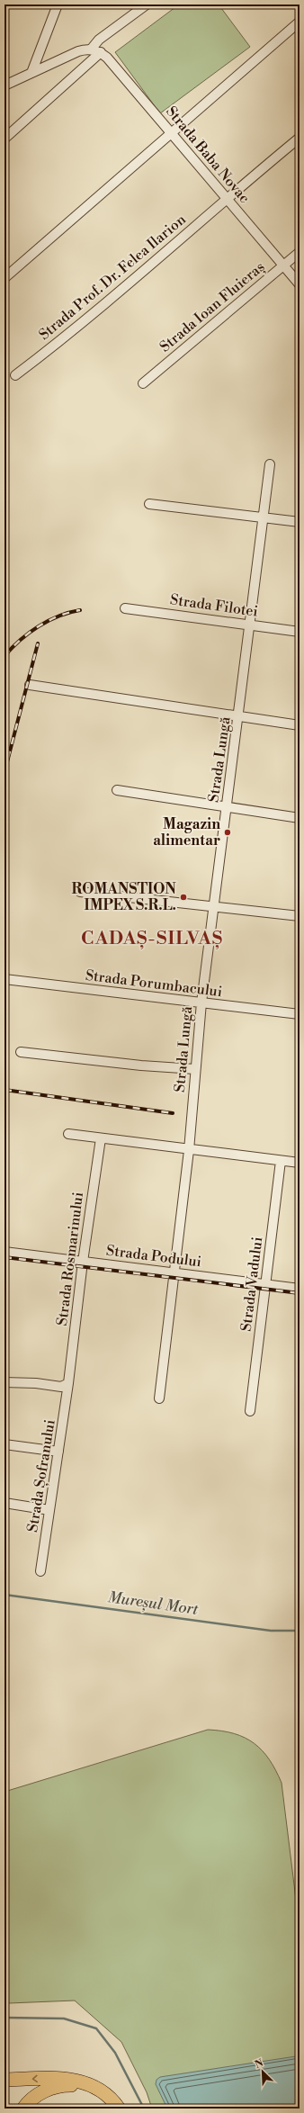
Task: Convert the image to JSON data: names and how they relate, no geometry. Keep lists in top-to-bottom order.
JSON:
{
  "streets": {
    "street": [
      "Strada Baba Novac",
      "Strada Prof. Dr. Felea Ilarion",
      "Strada Ioan Fluieraș",
      "Strada Filotei",
      "Strada Lungă",
      "Strada Porumbacului",
      "Strada Podului",
      "Strada Rosmarinului",
      "Strada Vadului",
      "Strada Șofranului"
    ]
  },
  "crossings": [
    ["Strada Baba Novac", "Strada Prof. Dr. Felea Ilarion"],
    ["Strada Baba Novac", "Strada Ioan Fluieraș"],
    ["Strada Filotei", "Strada Lungă"],
    ["Strada Lungă", "Strada Porumbacului"],
    ["Strada Lungă", "Strada Podului"],
    ["Strada Podului", "Strada Rosmarinului"],
    ["Strada Podului", "Strada Vadului"],
    ["Strada Rosmarinului", "Strada Șofranului"]
  ],
  "districts": ["CADAȘ-SILVAȘ"],
  "water": ["Mureșul Mort"],
  "places": ["Magazin alimentar", "ROMANSTION IMPEX S.R.L."],
  "north": "top left"
}
